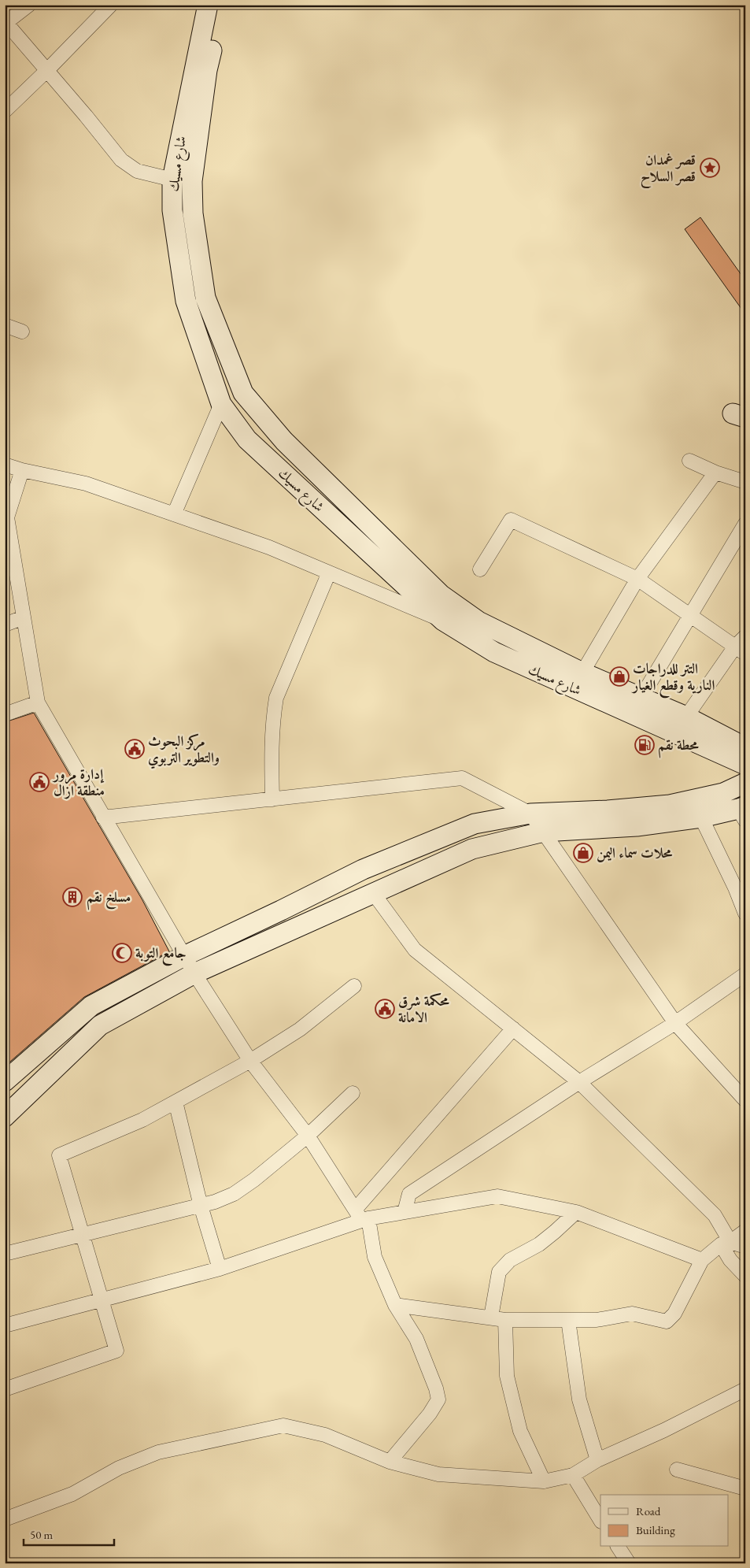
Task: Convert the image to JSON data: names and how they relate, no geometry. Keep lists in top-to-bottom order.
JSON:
{
  "streets": {
    "street": ["شارع مسيك"]
  },
  "places": {
    "place": ["قصر غمدان قصر السلاح"],
    "shop": ["التتر للدراجات النارية وقطع الغيار", "محلات سماء اليمن"],
    "fuel station": ["محطة نقم"],
    "public building": ["مركز البحوث والتطوير التربوي", "إدارة مرور منطقة ازال", "محكمة شرق الامانة"],
    "building": ["مسلخ نقم"],
    "mosque": ["جامع التوبة"]
  },
  "legend": ["Road", "Building"],
  "scale_bar": "50 m"
}
